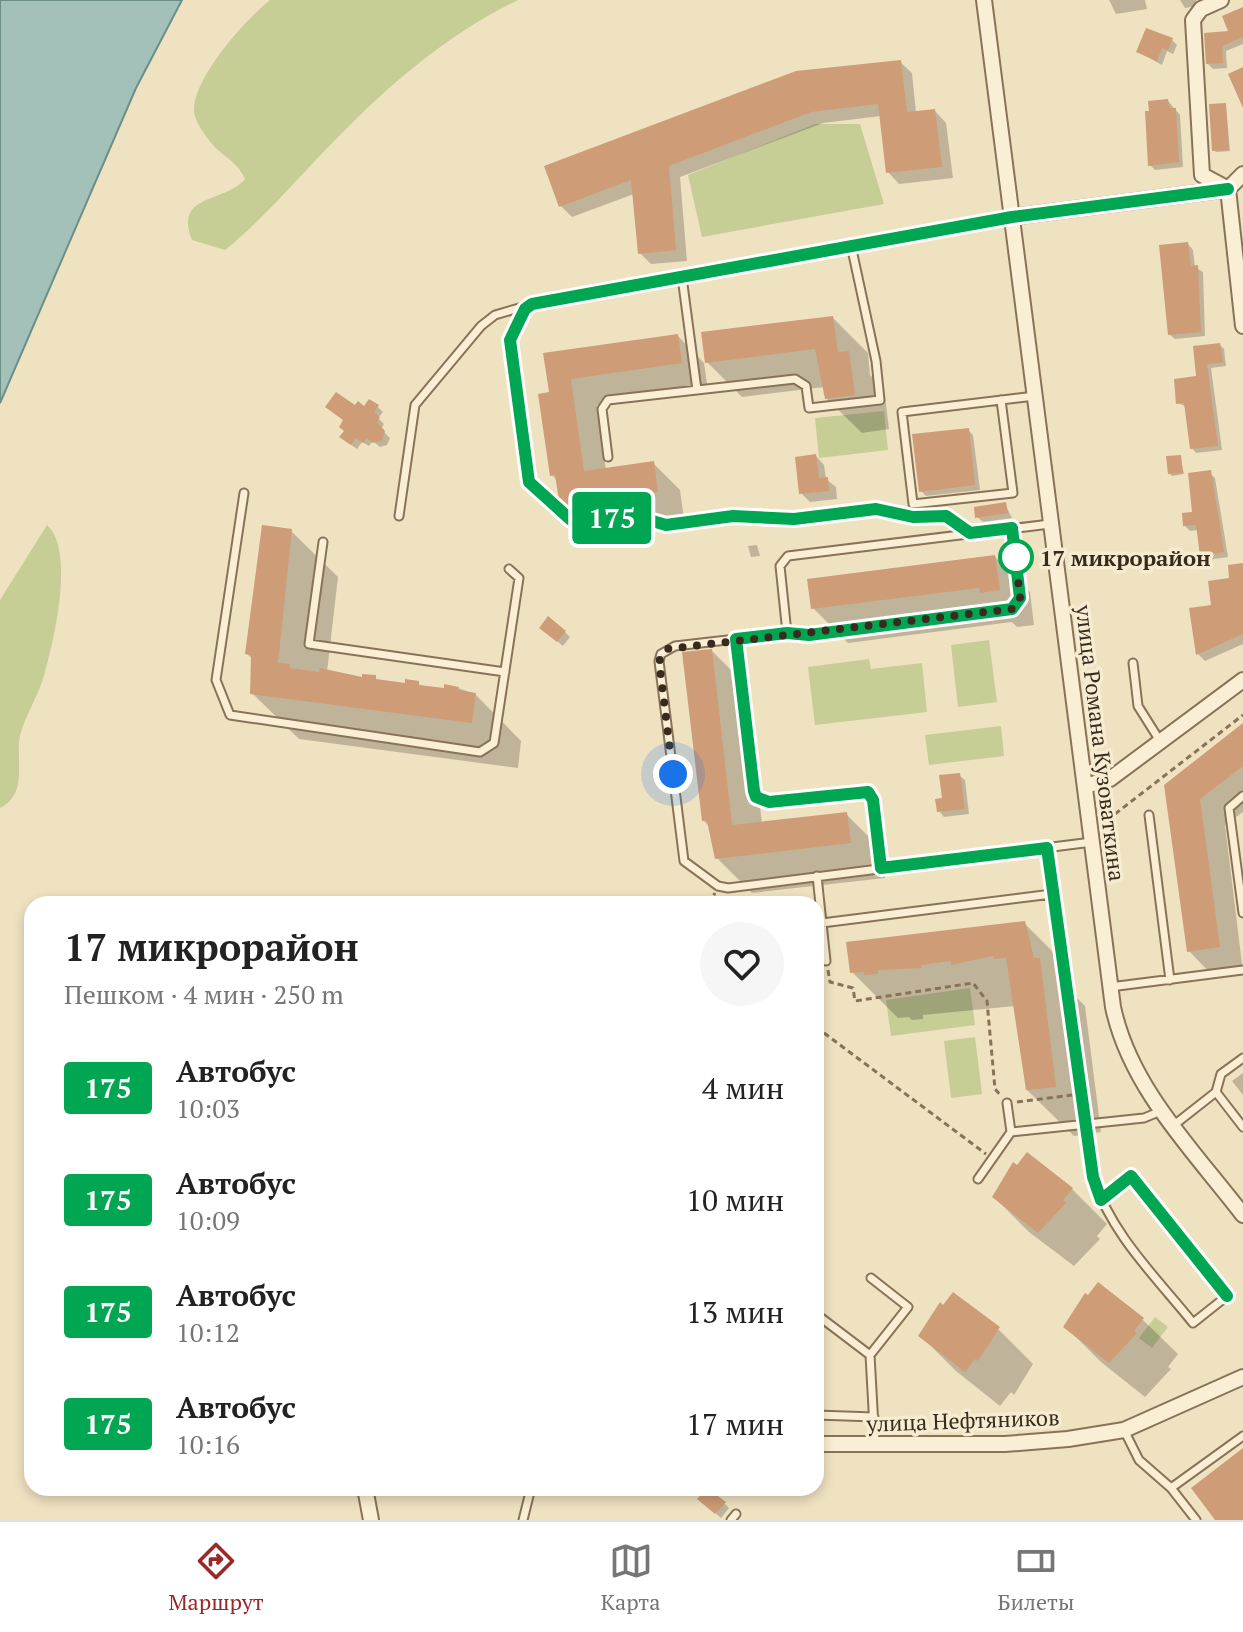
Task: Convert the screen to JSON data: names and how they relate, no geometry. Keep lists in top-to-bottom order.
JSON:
{
  "streets": {
    "street": ["улица Романа Кузоваткина", "улица Нефтяников"]
  },
  "places": ["17 микрорайон"],
  "lines": ["bus line 175"],
  "page": {
    "on_map": "175",
    "heading": ["17 микрорайон", "Пешком · 4 мин · 250 m"],
    "list": [
      {
        "mark": "175",
        "name": "Автобус",
        "note": "10:03",
        "value": "4 мин"
      },
      {
        "mark": "175",
        "name": "Автобус",
        "note": "10:09",
        "value": "10 мин"
      },
      {
        "mark": "175",
        "name": "Автобус",
        "note": "10:12",
        "value": "13 мин"
      },
      {
        "mark": "175",
        "name": "Автобус",
        "note": "10:16",
        "value": "17 мин"
      }
    ],
    "tabs": ["Маршрут", "Карта", "Билеты"]
  }
}
